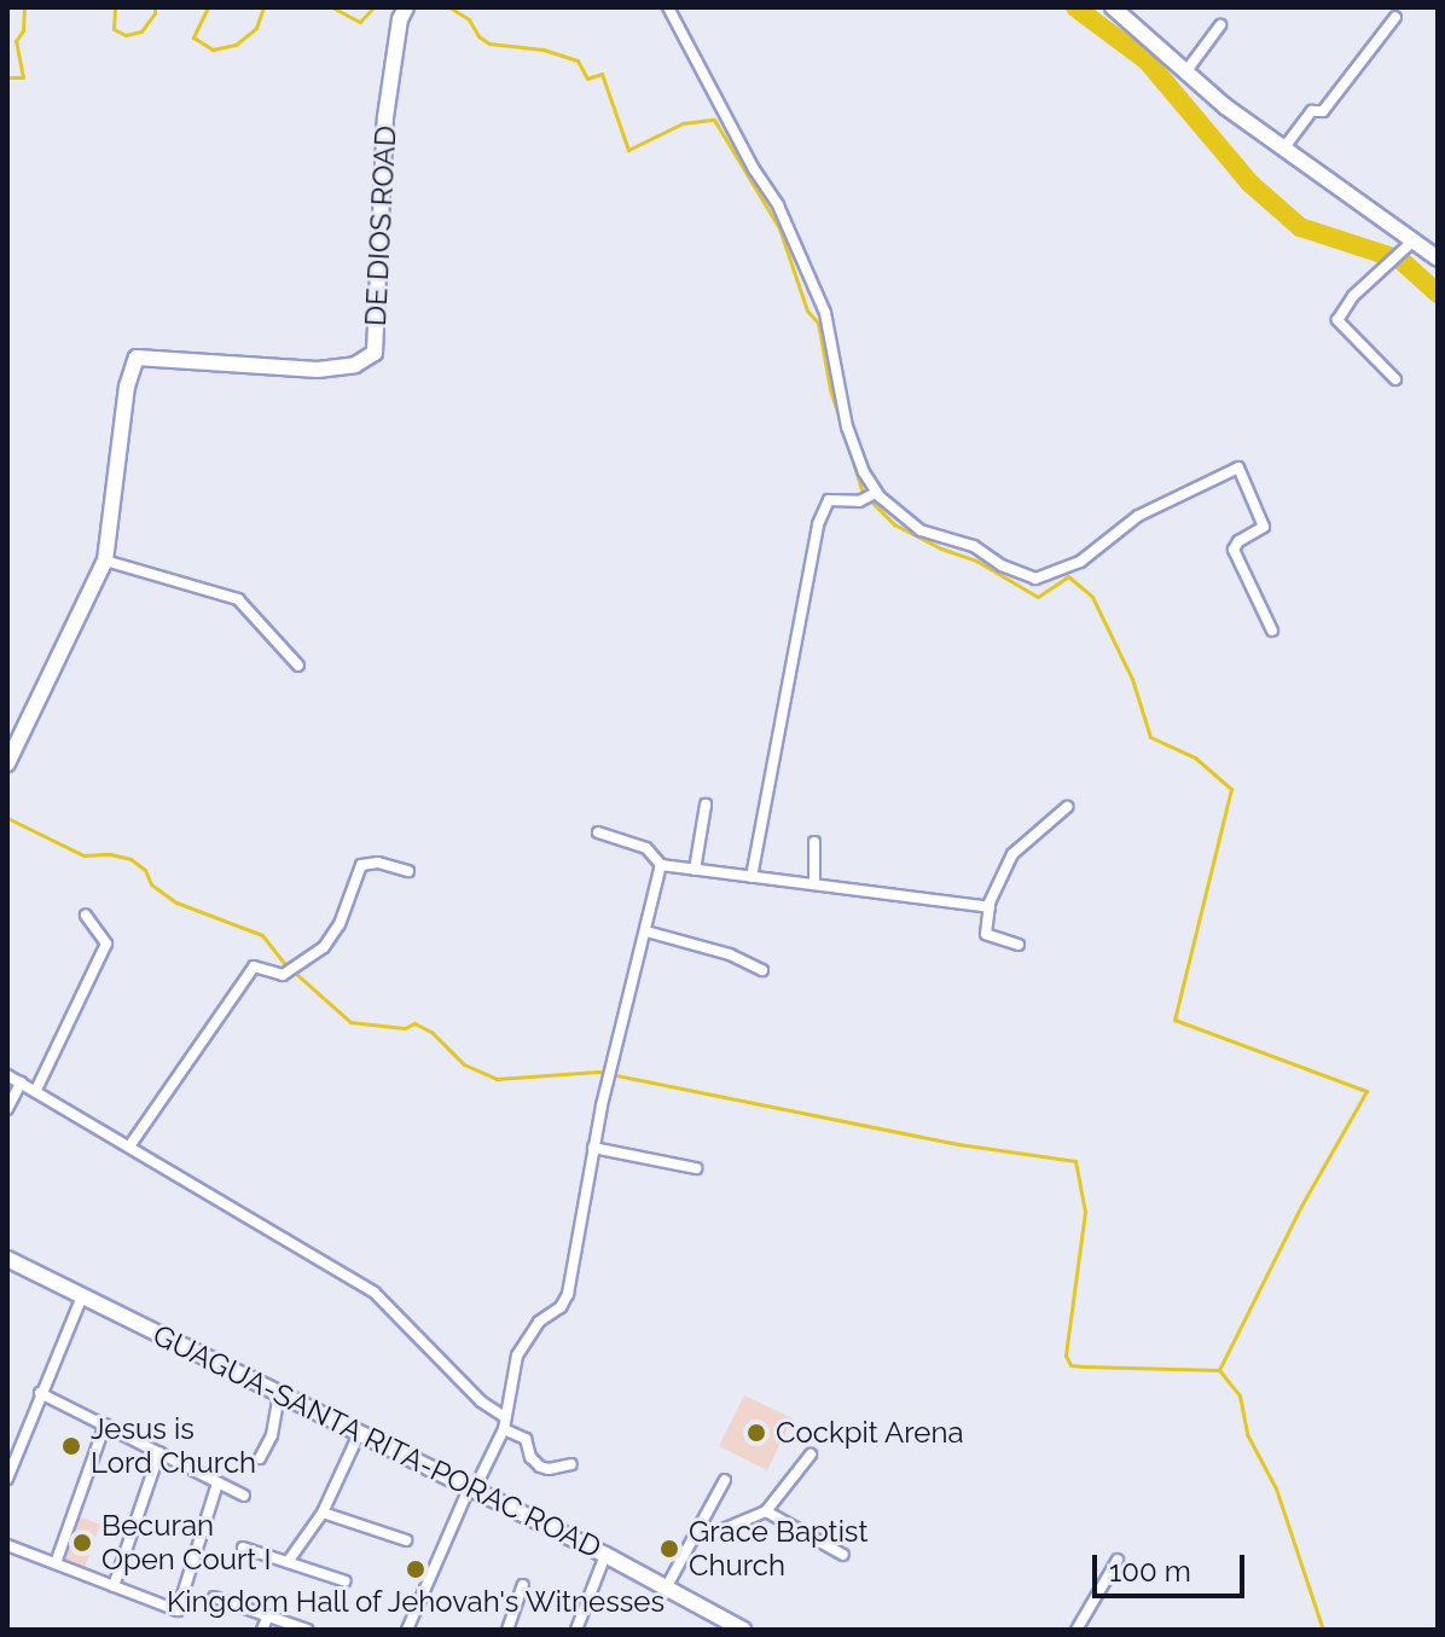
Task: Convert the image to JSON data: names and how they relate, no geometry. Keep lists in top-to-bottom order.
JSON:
{
  "streets": {
    "street": ["DE DIOS ROAD", "GUAGUA-SANTA RITA-PORAC ROAD"]
  },
  "places": [
    "Cockpit Arena",
    "Jesus is Lord Church",
    "Becuran Open Court I",
    "Grace Baptist Church",
    "Kingdom Hall of Jehovah's Witnesses"
  ],
  "scale_bar": "100 m"
}
